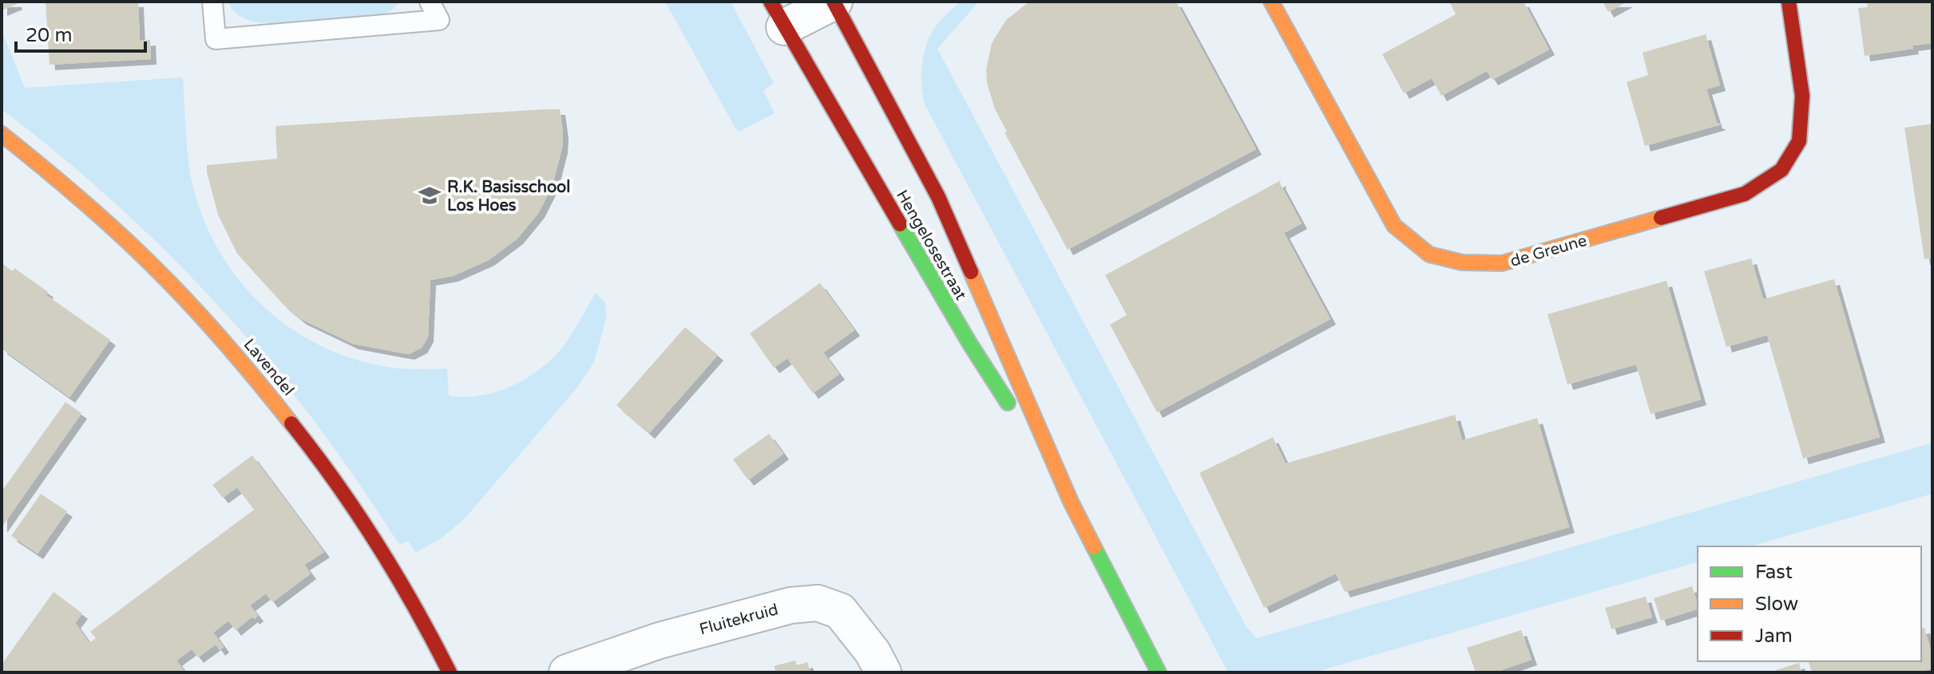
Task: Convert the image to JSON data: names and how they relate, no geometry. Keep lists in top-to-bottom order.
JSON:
{
  "streets": {
    "street": [
      "Hengelosestraat",
      "de Greune",
      "Lavendel",
      "Fluitekruid"
    ]
  },
  "places": {
    "school or university": ["R.K. Basisschool Los Hoes"]
  },
  "legend": ["Fast", "Slow", "Jam"],
  "scale_bar": "20 m"
}
